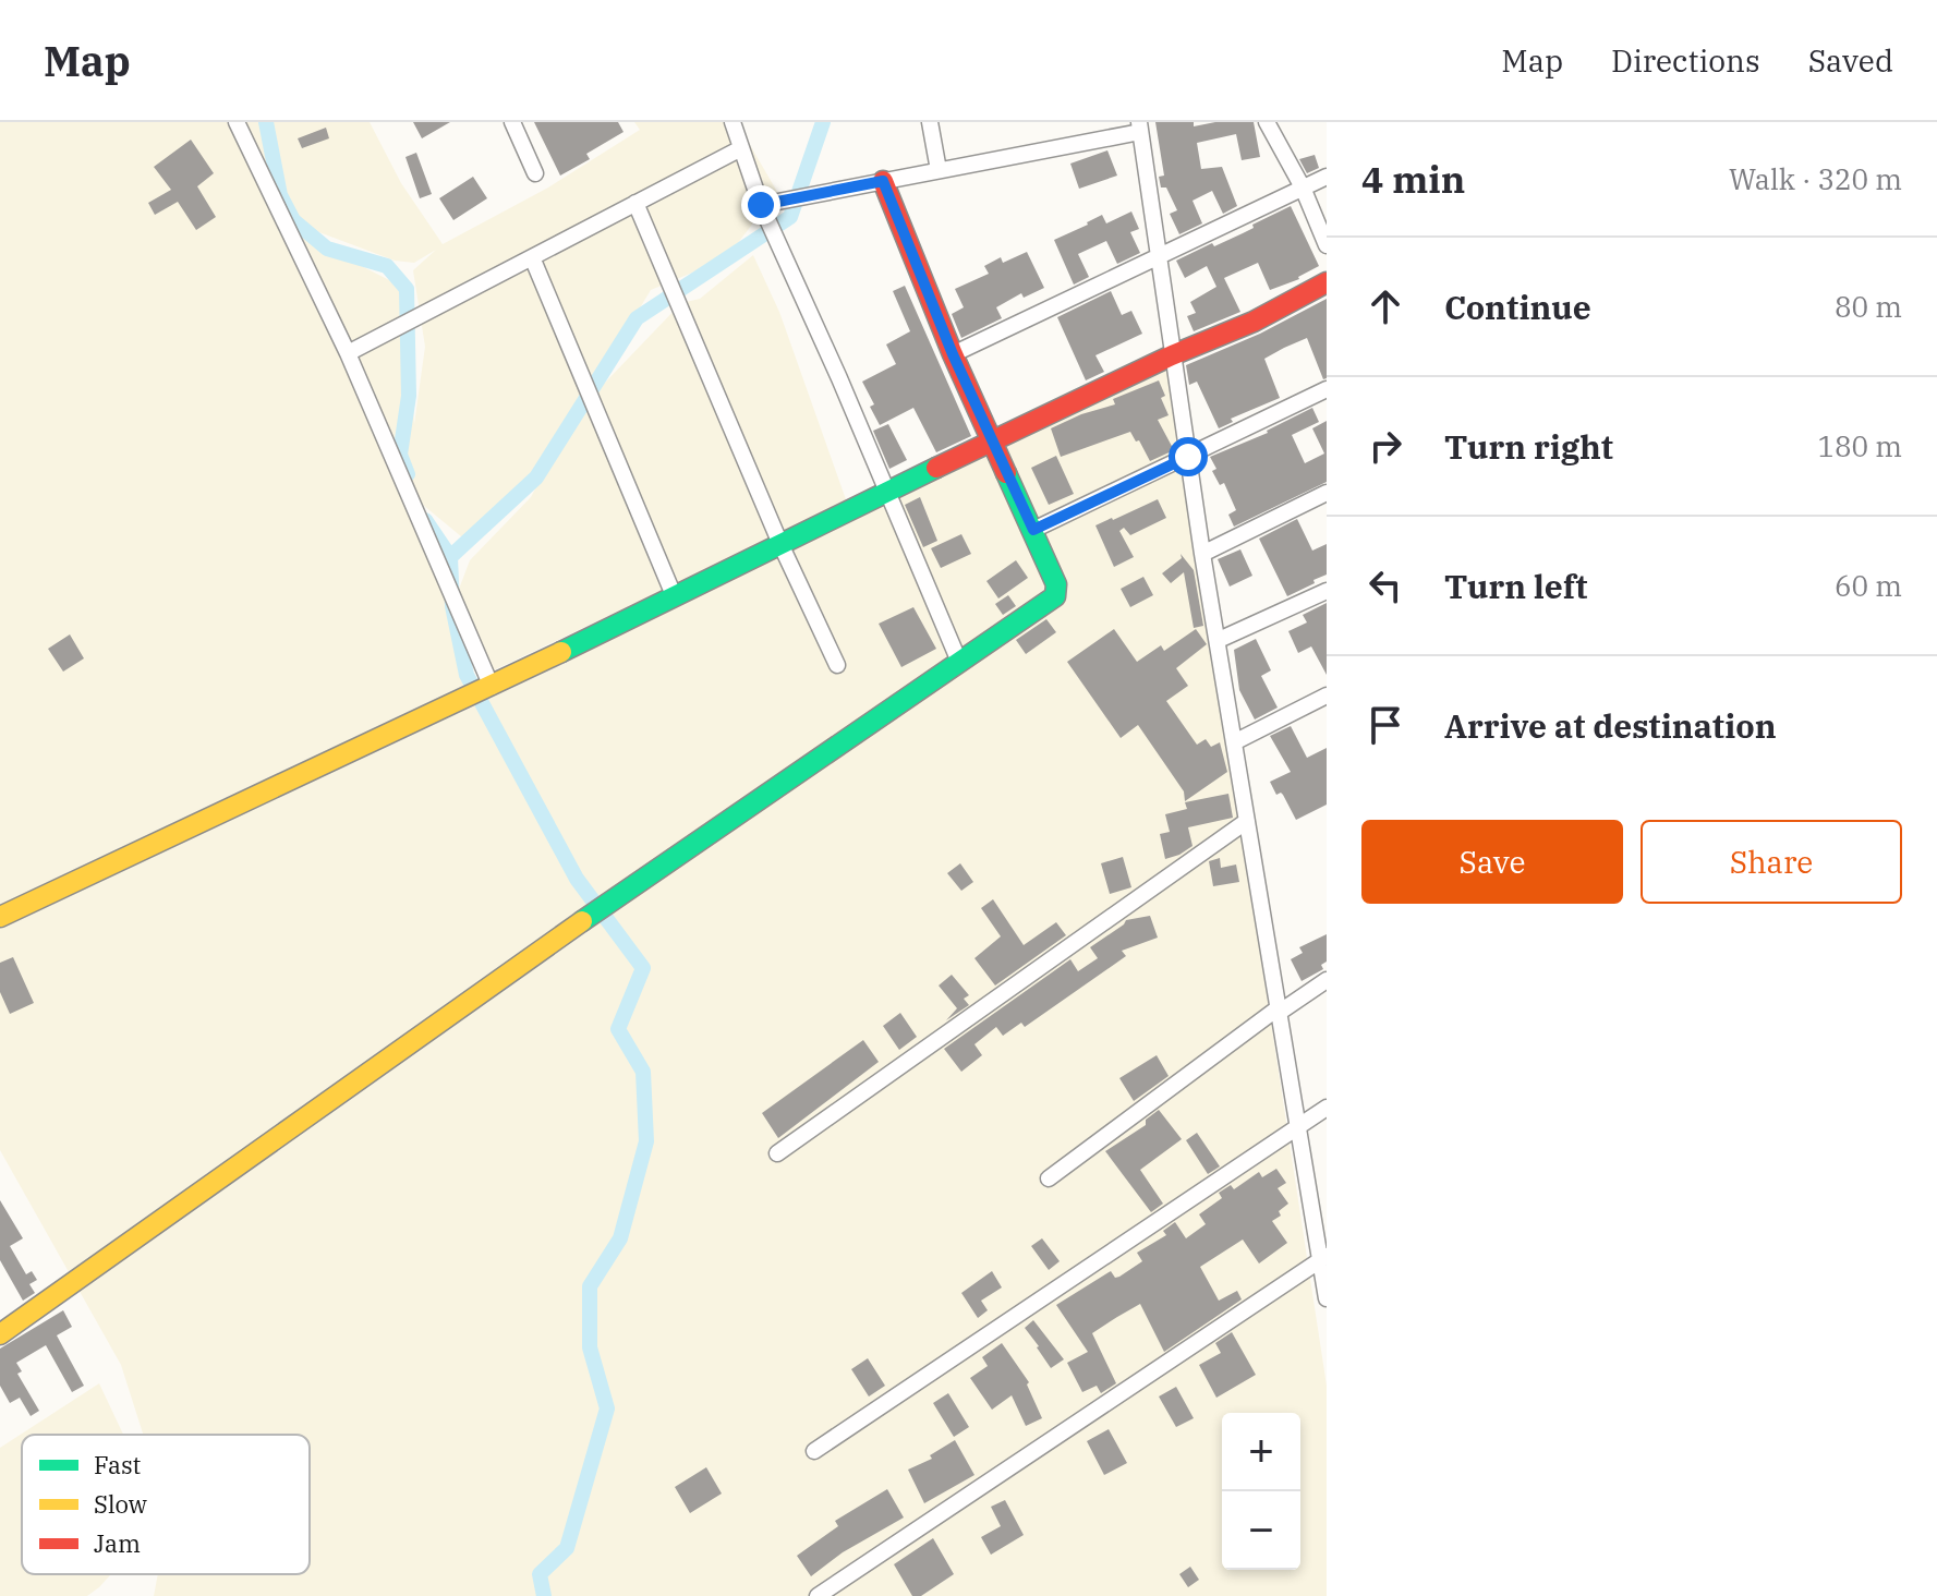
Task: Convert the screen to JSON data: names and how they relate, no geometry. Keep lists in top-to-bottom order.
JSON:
{
  "legend": ["Fast", "Slow", "Jam"],
  "page": {
    "header": "Map",
    "nav": ["Map", "Directions", "Saved"],
    "heading": ["4 min", "Walk · 320 m"],
    "list": [
      ["Continue", "80 m"],
      ["Turn right", "180 m"],
      ["Turn left", "60 m"],
      "Arrive at destination"
    ],
    "buttons": ["Save", "Share"],
    "map_buttons": ["+", "−"]
  }
}
